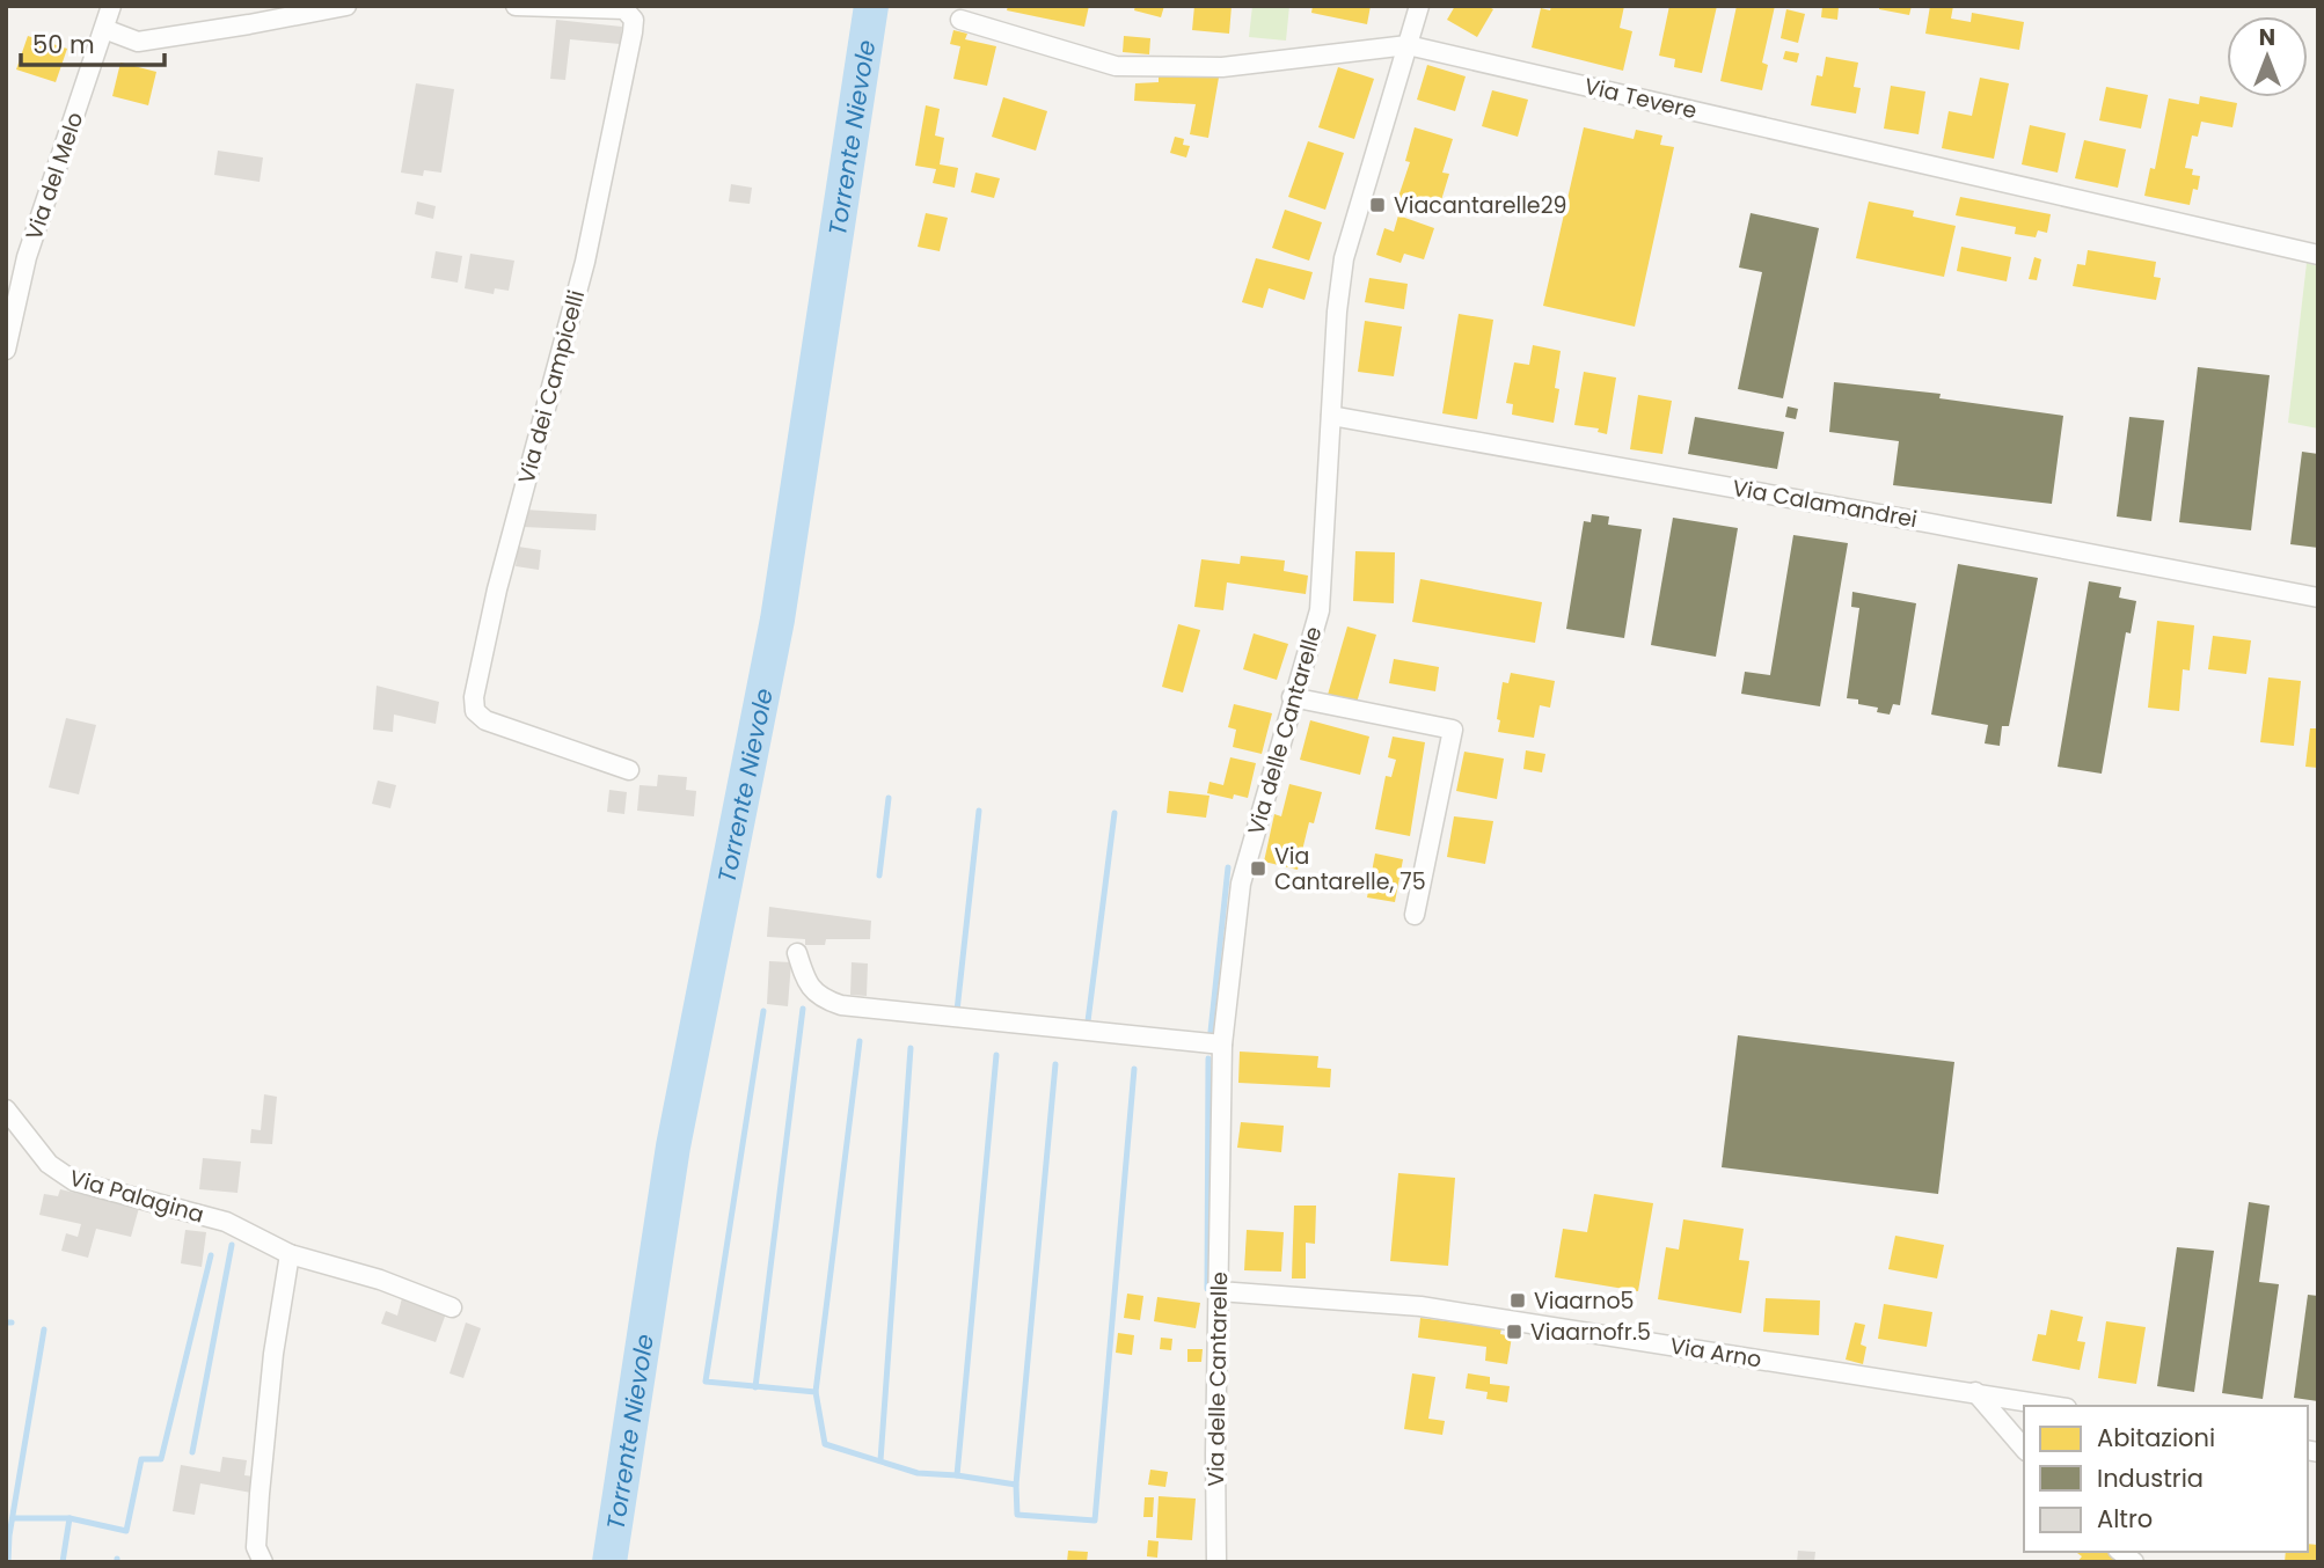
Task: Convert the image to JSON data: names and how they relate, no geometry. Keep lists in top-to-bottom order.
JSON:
{
  "streets": {
    "street": [
      "Via Tevere",
      "Via del Melo",
      "Via dei Campicelli",
      "Via Calamandrei",
      "Via delle Cantarelle",
      "Via Palagina",
      "Via Arno"
    ]
  },
  "crossings": [
    ["Via Tevere", "Via delle Cantarelle"],
    ["Via Calamandrei", "Via delle Cantarelle"],
    ["Via delle Cantarelle", "Via Arno"]
  ],
  "water": ["Torrente Nievole"],
  "places": {
    "transit": [
      "Viacantarelle29",
      "Via Cantarelle, 75",
      "Viaarno5",
      "Viaarnofr.5"
    ]
  },
  "legend": ["Abitazioni", "Industria", "Altro"],
  "scale_bar": "50 m",
  "north": "top"
}
